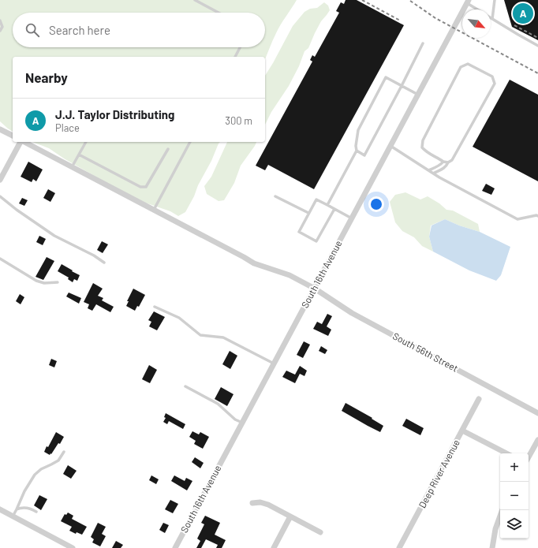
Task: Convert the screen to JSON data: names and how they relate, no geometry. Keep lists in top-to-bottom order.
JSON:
{
  "streets": {
    "street": ["South 16th Avenue", "South 56th Street", "Deep River Avenue"]
  },
  "crossings": [
    ["South 16th Avenue", "South 56th Street"]
  ],
  "north": "bottom right",
  "page": {
    "pins": "A",
    "search": "Search here",
    "heading": "Nearby",
    "list": [
      {
        "mark": "A",
        "name": "J.J. Taylor Distributing",
        "note": "Place",
        "value": "300 m"
      }
    ],
    "map_buttons": ["+", "−"]
  }
}
